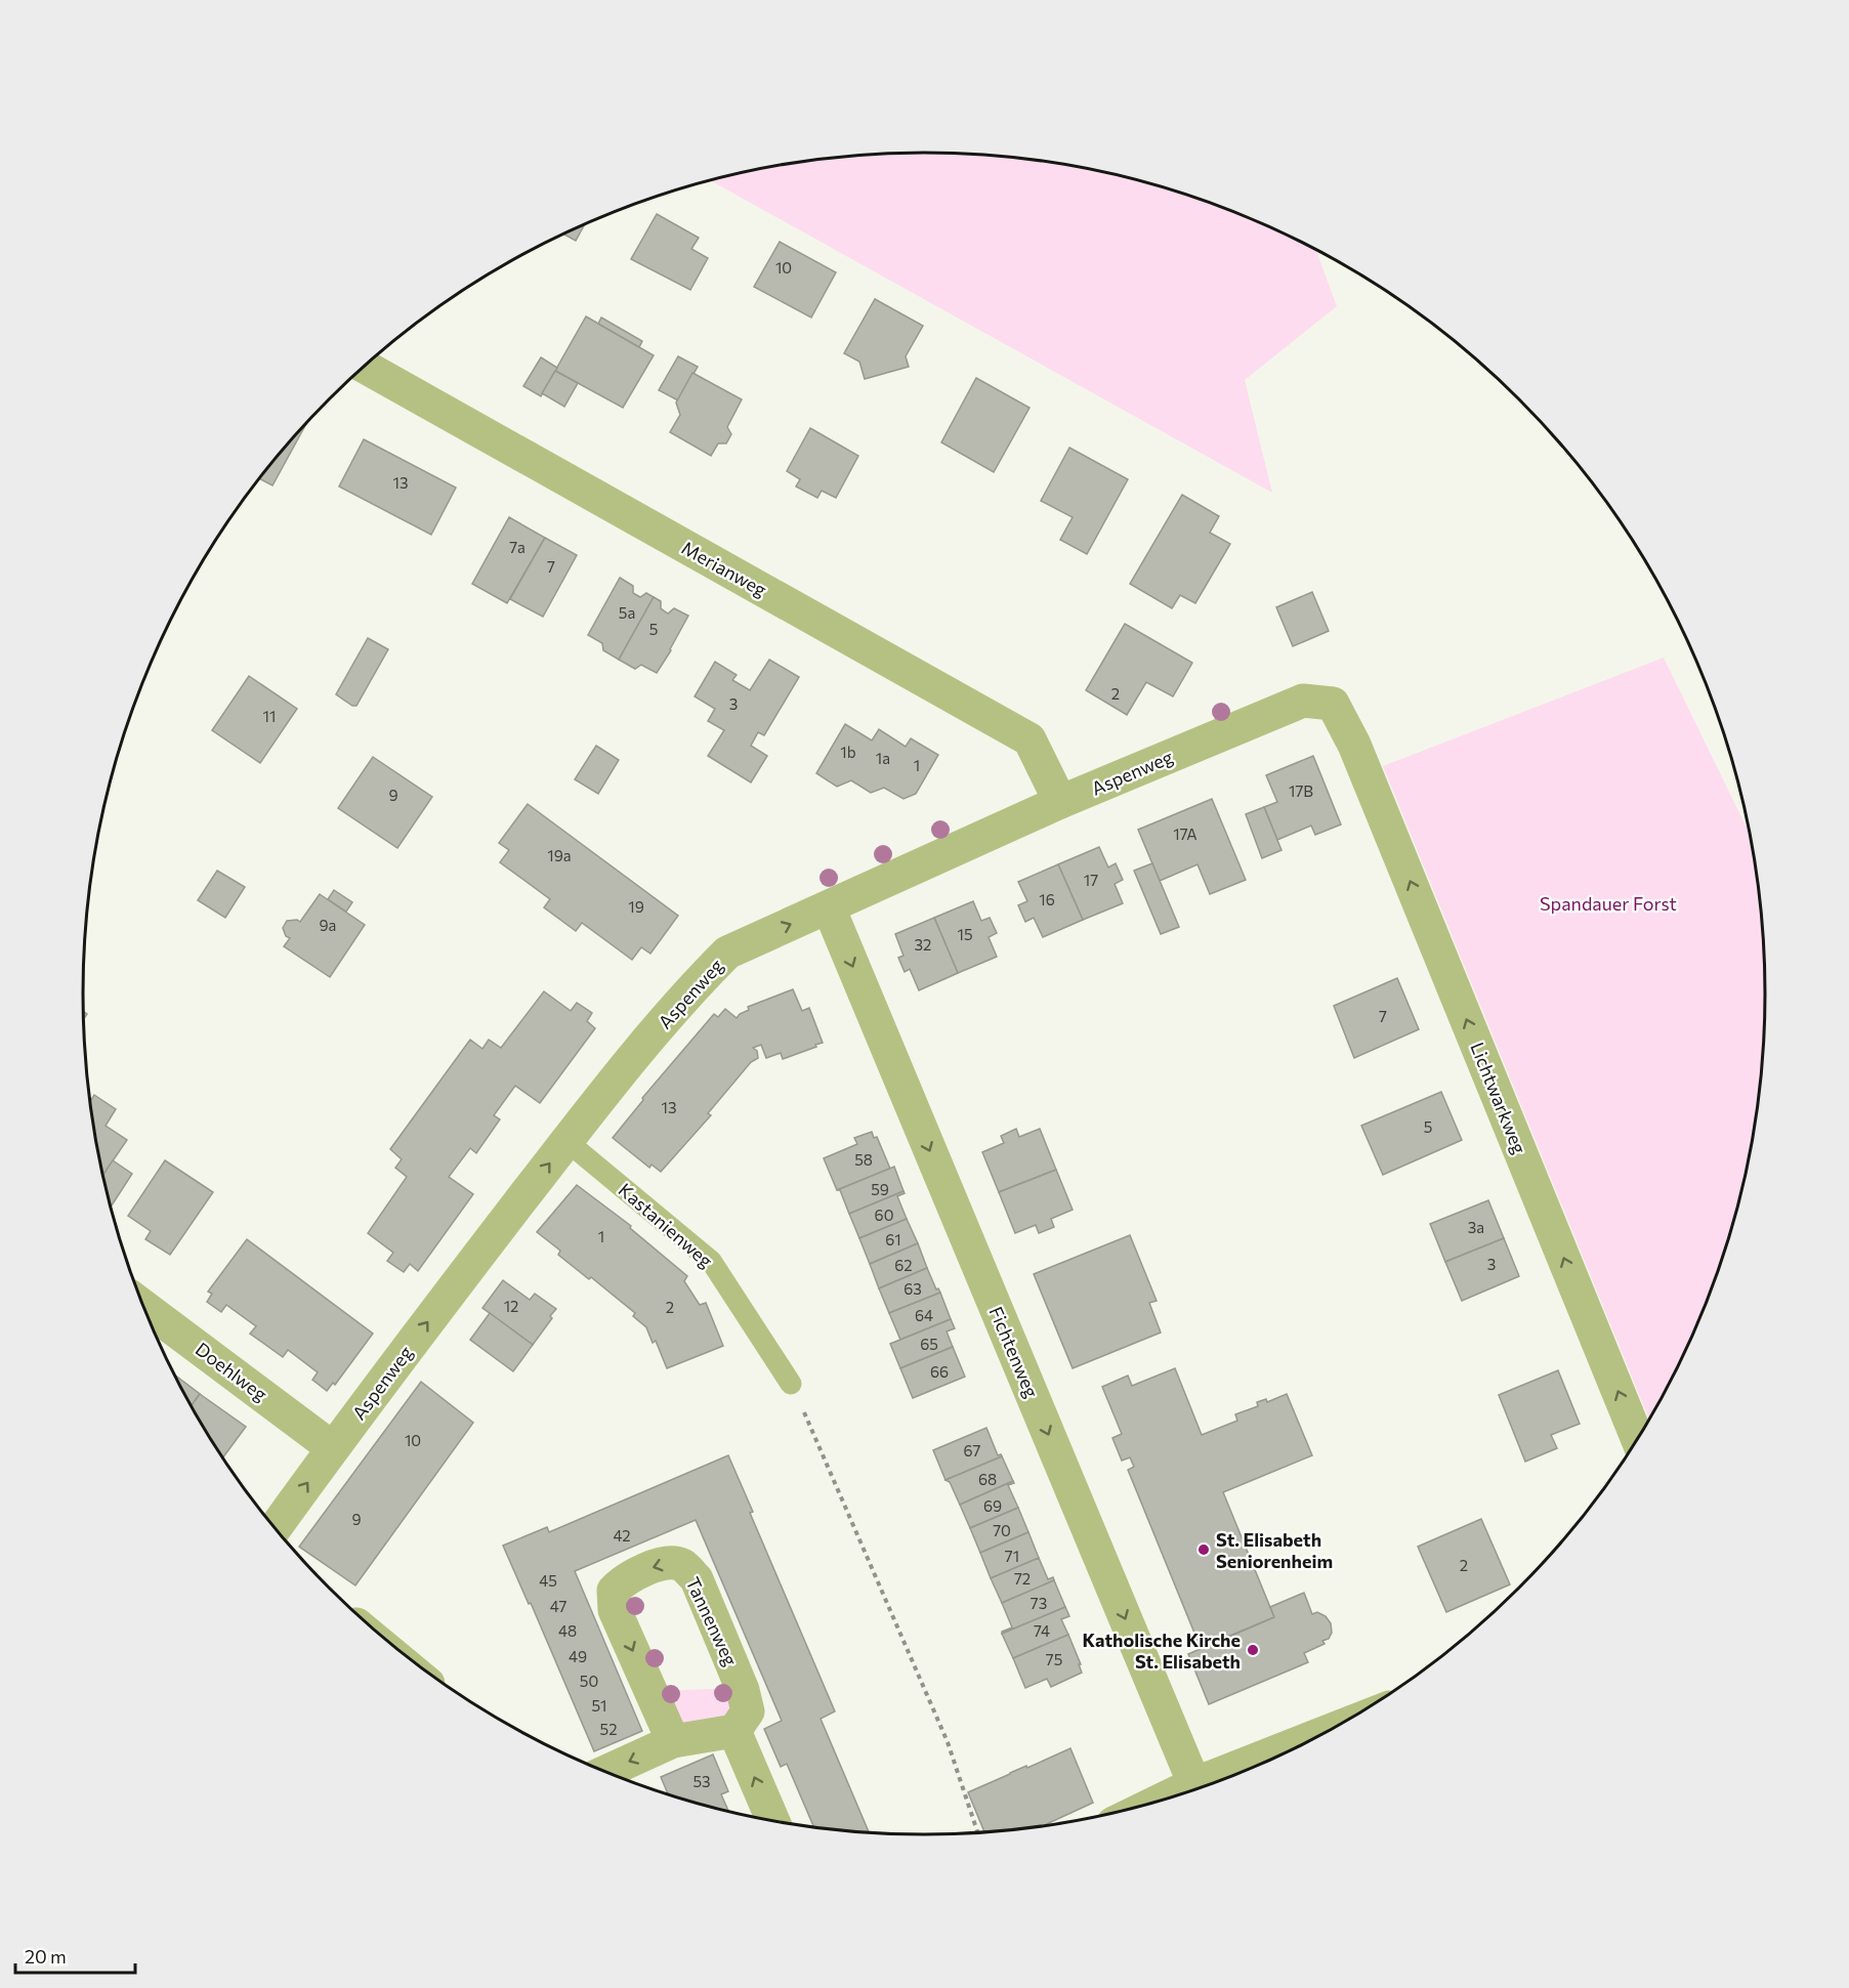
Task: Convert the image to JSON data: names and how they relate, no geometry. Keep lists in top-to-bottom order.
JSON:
{
  "streets": {
    "street": [
      "Merianweg",
      "Aspenweg",
      "Lichtwarkweg",
      "Fichtenweg",
      "Doehlweg",
      "Tannenweg"
    ],
    "lane": ["Kastanienweg"]
  },
  "crossings": [
    ["Merianweg", "Aspenweg"],
    ["Aspenweg", "Lichtwarkweg"],
    ["Aspenweg", "Kastanienweg"],
    ["Aspenweg", "Fichtenweg"],
    ["Aspenweg", "Doehlweg"]
  ],
  "one_way": ["Aspenweg", "Lichtwarkweg", "Fichtenweg"],
  "parks": ["Spandauer Forst"],
  "places": ["St. Elisabeth Seniorenheim", "Katholische Kirche St. Elisabeth"],
  "house_numbers": [
    "10",
    "13",
    "7a",
    "7",
    "5a",
    "5",
    "2",
    "3",
    "11",
    "1b",
    "1a",
    "1",
    "17B",
    "9",
    "17A",
    "19a",
    "17",
    "16",
    "19",
    "9a",
    "15",
    "32",
    "7",
    "13",
    "5",
    "58",
    "59",
    "60",
    "3a",
    "1",
    "61",
    "3",
    "62",
    "63",
    "12",
    "2",
    "64",
    "65",
    "66",
    "10",
    "67",
    "68",
    "69",
    "9",
    "70",
    "42",
    "71",
    "2",
    "72",
    "45",
    "73",
    "47",
    "48",
    "74",
    "49",
    "75",
    "50",
    "51",
    "52",
    "53"
  ],
  "scale_bar": "20 m"
}
